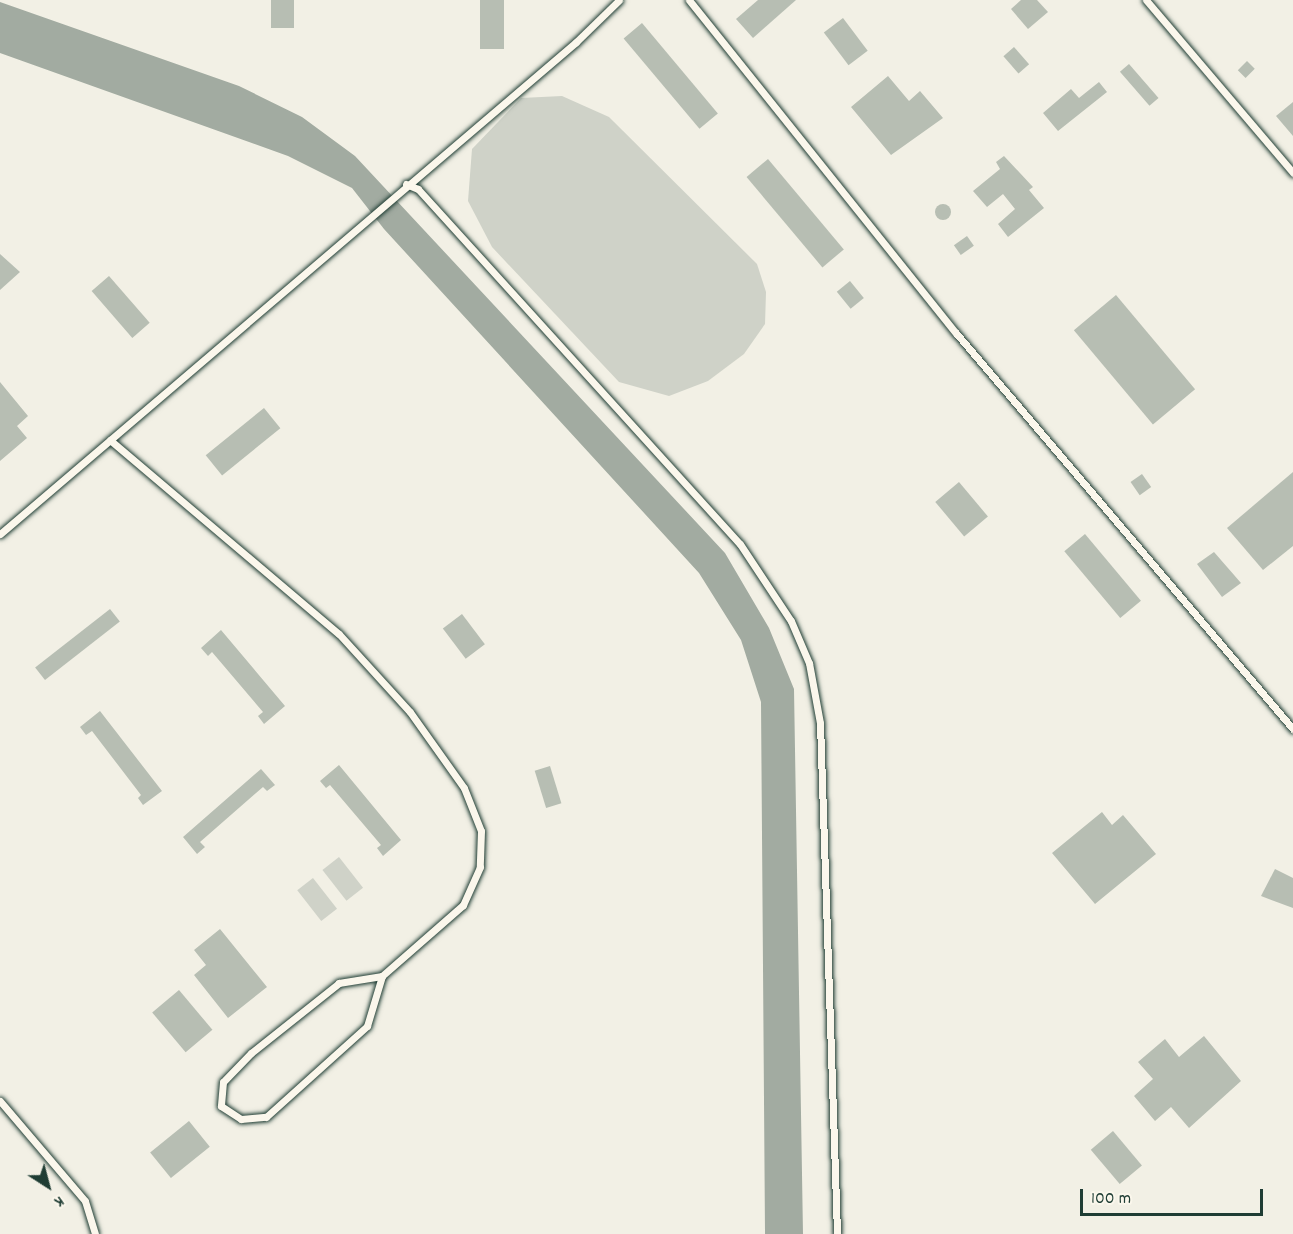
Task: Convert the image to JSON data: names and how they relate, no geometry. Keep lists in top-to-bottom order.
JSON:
{
  "scale_bar": "100 m",
  "north": "bottom right"
}
